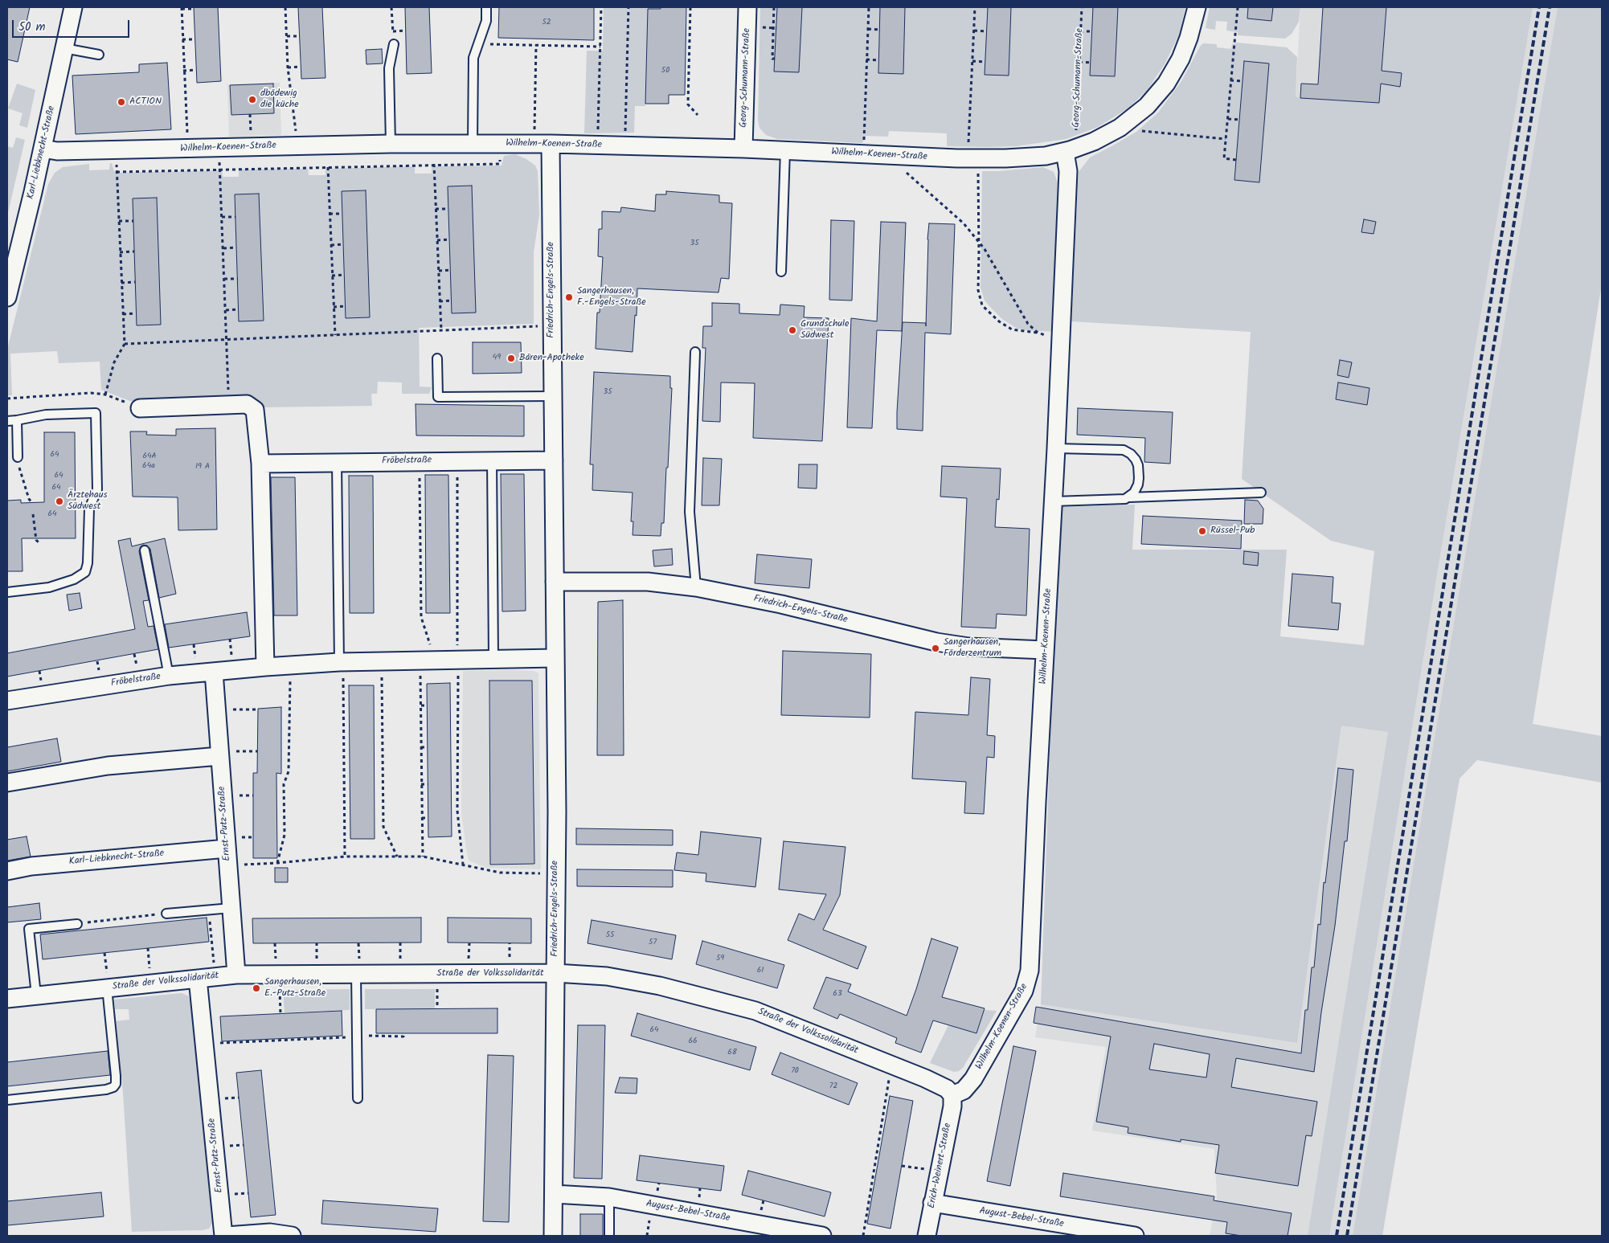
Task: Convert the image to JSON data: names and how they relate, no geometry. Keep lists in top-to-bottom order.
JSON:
{
  "streets": {
    "street": [
      "Georg-Schumann-Straße",
      "Wilhelm-Koenen-Straße",
      "Karl-Liebknecht-Straße",
      "Friedrich-Engels-Straße",
      "Fröbelstraße",
      "Ernst-Putz-Straße",
      "Straße der Volkssolidarität",
      "Erich-Weinert-Straße",
      "August-Bebel-Straße"
    ]
  },
  "crossings": [
    ["Georg-Schumann-Straße", "Wilhelm-Koenen-Straße"],
    ["Wilhelm-Koenen-Straße", "Karl-Liebknecht-Straße"],
    ["Wilhelm-Koenen-Straße", "Friedrich-Engels-Straße"],
    ["Wilhelm-Koenen-Straße", "Straße der Volkssolidarität"],
    ["Wilhelm-Koenen-Straße", "Erich-Weinert-Straße"],
    ["Karl-Liebknecht-Straße", "Ernst-Putz-Straße"],
    ["Friedrich-Engels-Straße", "Fröbelstraße"],
    ["Friedrich-Engels-Straße", "Straße der Volkssolidarität"],
    ["Friedrich-Engels-Straße", "August-Bebel-Straße"],
    ["Fröbelstraße", "Ernst-Putz-Straße"],
    ["Ernst-Putz-Straße", "Straße der Volkssolidarität"],
    ["Straße der Volkssolidarität", "Erich-Weinert-Straße"],
    ["Erich-Weinert-Straße", "August-Bebel-Straße"]
  ],
  "places": [
    "dbödewig die küche",
    "ACTION",
    "Sangerhausen, F.-Engels-Straße",
    "Grundschule Südwest",
    "Bären-Apotheke",
    "Ärztehaus Südwest",
    "Rüssel-Pub",
    "Sangerhausen, Förderzentrum",
    "Sangerhausen, E.-Putz-Straße"
  ],
  "house_numbers": [
    "52",
    "50",
    "35",
    "49",
    "35",
    "64",
    "64A",
    "64a",
    "19 A",
    "64",
    "64",
    "64",
    "55",
    "57",
    "59",
    "61",
    "63",
    "64",
    "66",
    "68",
    "70",
    "72"
  ],
  "scale_bar": "50 m"
}
